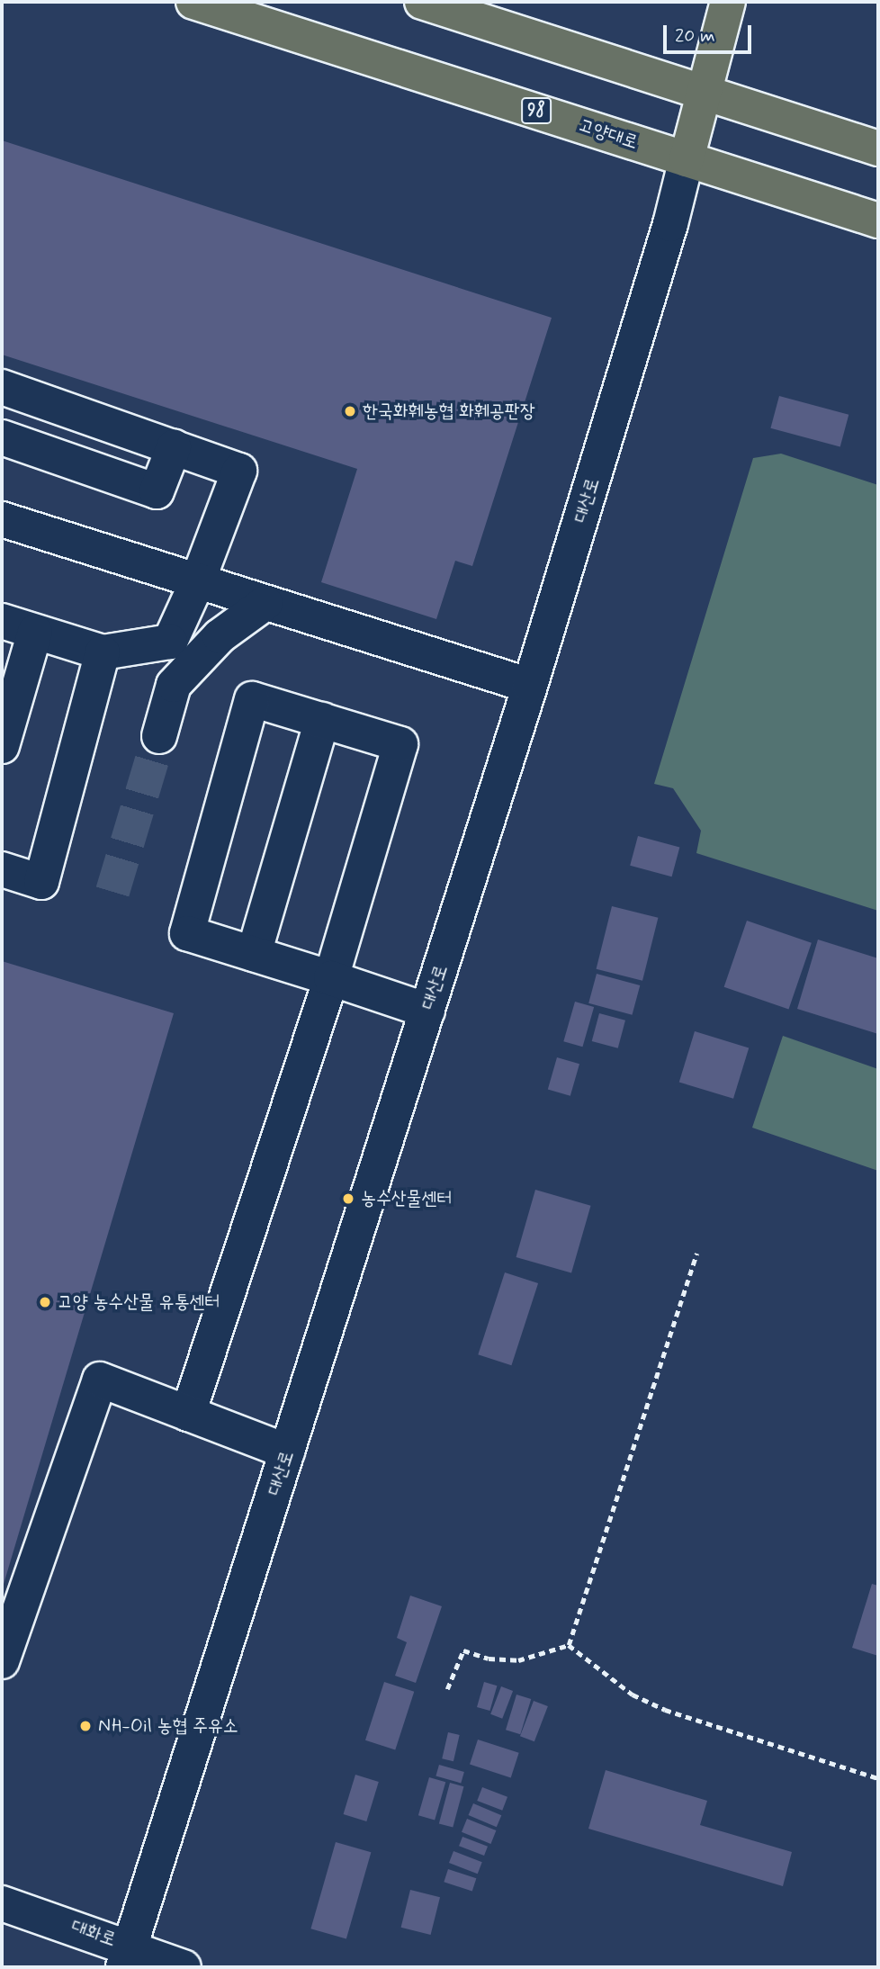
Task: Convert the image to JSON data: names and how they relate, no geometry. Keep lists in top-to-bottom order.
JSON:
{
  "streets": {
    "main road": ["98", "고양대로", "대산로"],
    "street": ["대화로"]
  },
  "crossings": [
    ["고양대로", "대산로"],
    ["대산로", "대화로"]
  ],
  "places": [
    "한국화훼농협 화훼공판장",
    "농수산물센터",
    "고양 농수산물 유통센터",
    "NH-Oil 농협 주유소"
  ],
  "scale_bar": "20 m"
}
